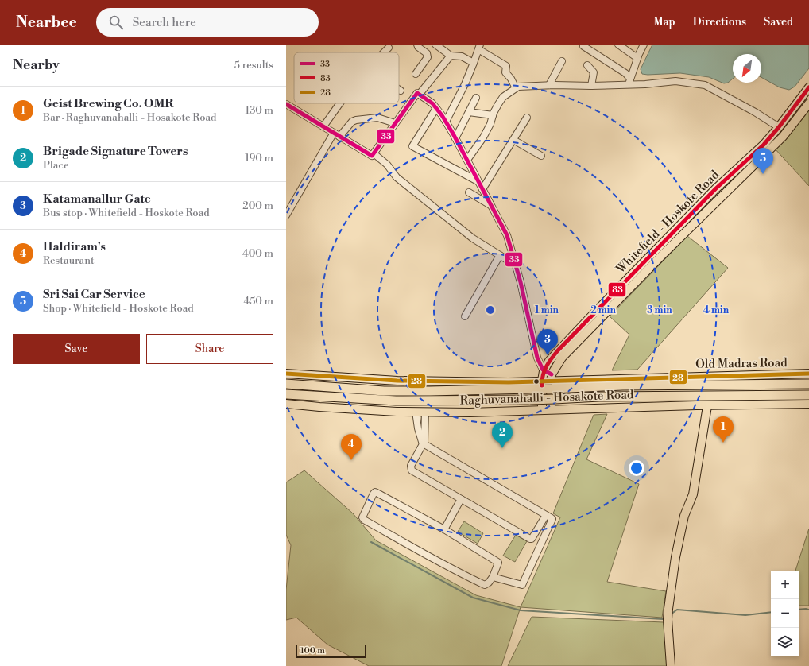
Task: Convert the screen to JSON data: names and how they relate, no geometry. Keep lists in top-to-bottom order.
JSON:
{
  "streets": {
    "main road": ["Whitefield - Hoskote Road", "Old Madras Road", "Raghuvanahalli - Hosakote Road"]
  },
  "crossings": [
    ["Whitefield - Hoskote Road", "Old Madras Road"],
    ["Whitefield - Hoskote Road", "Raghuvanahalli - Hosakote Road"]
  ],
  "lines": ["transit line 83", "transit line 33", "transit line 28"],
  "legend": ["33", "83", "28"],
  "scale_bar": "100 m",
  "north": "bottom left",
  "page": {
    "header": "Nearbee",
    "search": "Search here",
    "nav": ["Map", "Directions", "Saved"],
    "heading": ["Nearby", "5 results"],
    "list": [
      {
        "mark": "1",
        "name": "Geist Brewing Co. OMR",
        "note": "Bar · Raghuvanahalli - Hosakote Road",
        "value": "130 m"
      },
      {
        "mark": "2",
        "name": "Brigade Signature Towers",
        "note": "Place",
        "value": "190 m"
      },
      {
        "mark": "3",
        "name": "Katamanallur Gate",
        "note": "Bus stop · Whitefield - Hoskote Road",
        "value": "200 m"
      },
      {
        "mark": "4",
        "name": "Haldiram's",
        "note": "Restaurant",
        "value": "400 m"
      },
      {
        "mark": "5",
        "name": "Sri Sai Car Service",
        "note": "Shop · Whitefield - Hoskote Road",
        "value": "450 m"
      }
    ],
    "pins": [
      "5",
      "3",
      "1",
      "2",
      "4"
    ],
    "buttons": ["Save", "Share"],
    "map_buttons": ["+", "−"],
    "scale": "100 m"
  },
  "rings": [
    "1 min",
    "2 min",
    "3 min",
    "4 min"
  ]
}
